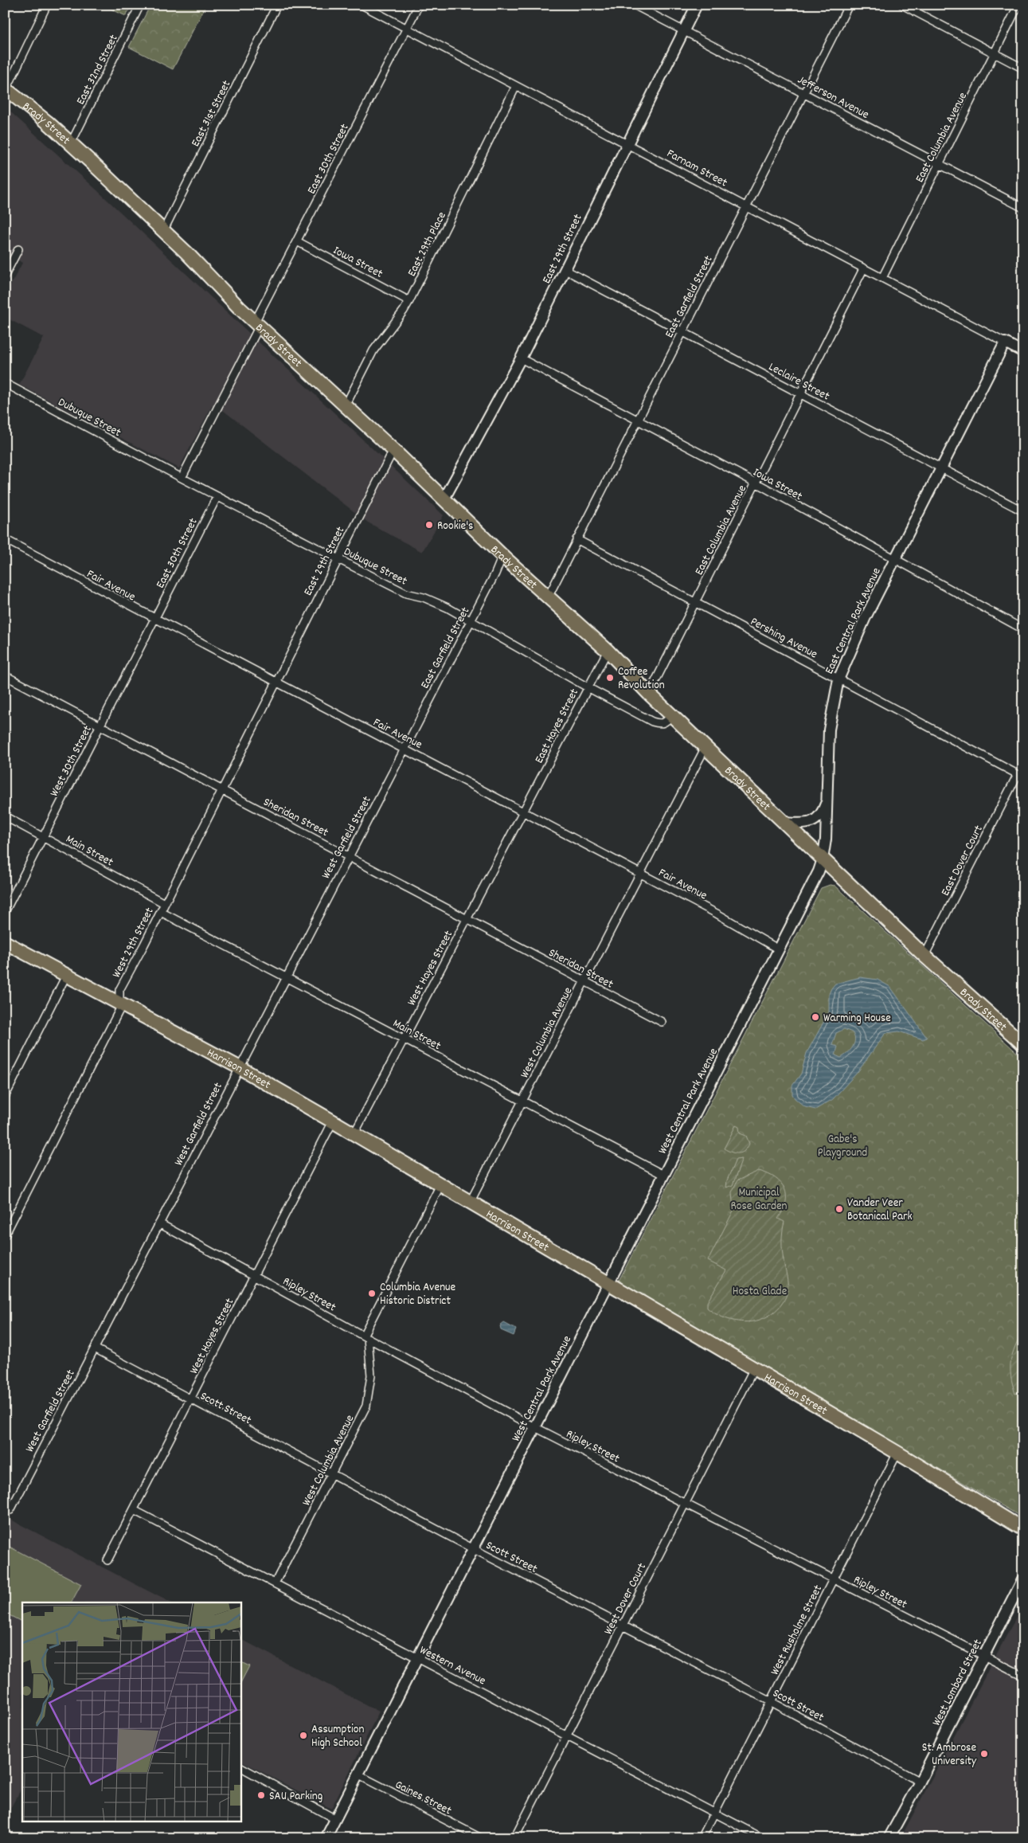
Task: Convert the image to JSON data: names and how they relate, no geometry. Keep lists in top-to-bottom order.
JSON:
{
  "streets": {
    "highway": ["Brady Street", "Harrison Street"],
    "street": [
      "East 32nd Street",
      "Jefferson Avenue",
      "East 31st Street",
      "East Columbia Avenue",
      "East 30th Street",
      "Farnam Street",
      "East 29th Place",
      "East 29th Street",
      "Iowa Street",
      "East Garfield Street",
      "Leclaire Street",
      "Dubuque Street",
      "Fair Avenue",
      "East Central Park Avenue",
      "Pershing Avenue",
      "East Hayes Street",
      "West 30th Street",
      "Sheridan Street",
      "West Garfield Street",
      "Main Street",
      "East Dover Court",
      "West 29th Street",
      "West Hayes Street",
      "West Columbia Avenue",
      "West Central Park Avenue",
      "Ripley Street",
      "Scott Street",
      "West Dover Court",
      "West Rusholme Street",
      "Western Avenue",
      "West Lombard Street",
      "Gaines Street"
    ]
  },
  "crossings": [
    ["East 32nd Street", "Brady Street"],
    ["Jefferson Avenue", "East Columbia Avenue"],
    ["Jefferson Avenue", "East 29th Street"],
    ["Jefferson Avenue", "East Garfield Street"],
    ["East 31st Street", "Brady Street"],
    ["Brady Street", "East Columbia Avenue"],
    ["Brady Street", "East 30th Street"],
    ["Brady Street", "East 29th Place"],
    ["Brady Street", "East 29th Street"],
    ["Brady Street", "East Garfield Street"],
    ["Brady Street", "Dubuque Street"],
    ["Brady Street", "East Central Park Avenue"],
    ["Brady Street", "East Hayes Street"],
    ["Brady Street", "East Dover Court"],
    ["East Columbia Avenue", "Farnam Street"],
    ["East Columbia Avenue", "Iowa Street"],
    ["East Columbia Avenue", "Leclaire Street"],
    ["East Columbia Avenue", "Pershing Avenue"],
    ["East 30th Street", "Farnam Street"],
    ["East 30th Street", "Iowa Street"],
    ["East 30th Street", "Dubuque Street"],
    ["East 30th Street", "Fair Avenue"],
    ["East 30th Street", "West 30th Street"],
    ["Farnam Street", "East 29th Place"],
    ["Farnam Street", "East 29th Street"],
    ["Farnam Street", "East Garfield Street"],
    ["Farnam Street", "East Central Park Avenue"],
    ["East 29th Place", "Iowa Street"],
    ["East 29th Street", "Iowa Street"],
    ["East 29th Street", "Leclaire Street"],
    ["East 29th Street", "Dubuque Street"],
    ["East 29th Street", "Fair Avenue"],
    ["East 29th Street", "West 29th Street"],
    ["Iowa Street", "East Garfield Street"],
    ["Iowa Street", "East Central Park Avenue"],
    ["East Garfield Street", "Leclaire Street"],
    ["East Garfield Street", "Dubuque Street"],
    ["East Garfield Street", "Fair Avenue"],
    ["East Garfield Street", "Pershing Avenue"],
    ["East Garfield Street", "West Garfield Street"],
    ["Leclaire Street", "East Central Park Avenue"],
    ["Dubuque Street", "East Hayes Street"],
    ["Fair Avenue", "East Central Park Avenue"],
    ["Fair Avenue", "East Hayes Street"],
    ["Fair Avenue", "West 30th Street"],
    ["Fair Avenue", "West Garfield Street"],
    ["Fair Avenue", "West 29th Street"],
    ["Fair Avenue", "West Hayes Street"],
    ["Fair Avenue", "West Columbia Avenue"],
    ["Fair Avenue", "West Central Park Avenue"],
    ["East Central Park Avenue", "Pershing Avenue"],
    ["East Central Park Avenue", "West Central Park Avenue"],
    ["Pershing Avenue", "East Dover Court"],
    ["East Hayes Street", "West Hayes Street"],
    ["West 30th Street", "Sheridan Street"],
    ["West 30th Street", "Main Street"],
    ["Sheridan Street", "West Garfield Street"],
    ["Sheridan Street", "West 29th Street"],
    ["Sheridan Street", "West Hayes Street"],
    ["Sheridan Street", "West Columbia Avenue"],
    ["West Garfield Street", "Main Street"],
    ["West Garfield Street", "Harrison Street"],
    ["West Garfield Street", "Ripley Street"],
    ["West Garfield Street", "Scott Street"],
    ["Main Street", "West 29th Street"],
    ["Main Street", "West Hayes Street"],
    ["Main Street", "West Columbia Avenue"],
    ["Main Street", "West Central Park Avenue"],
    ["West 29th Street", "Harrison Street"],
    ["West Hayes Street", "Harrison Street"],
    ["West Hayes Street", "Ripley Street"],
    ["West Hayes Street", "Scott Street"],
    ["West Hayes Street", "Western Avenue"],
    ["West Columbia Avenue", "Harrison Street"],
    ["West Columbia Avenue", "Ripley Street"],
    ["West Columbia Avenue", "Scott Street"],
    ["West Columbia Avenue", "Western Avenue"],
    ["Harrison Street", "West Central Park Avenue"],
    ["Harrison Street", "West Dover Court"],
    ["Harrison Street", "West Rusholme Street"],
    ["West Central Park Avenue", "Ripley Street"],
    ["West Central Park Avenue", "Scott Street"],
    ["West Central Park Avenue", "Western Avenue"],
    ["West Central Park Avenue", "Gaines Street"],
    ["Ripley Street", "West Dover Court"],
    ["Ripley Street", "West Rusholme Street"],
    ["Ripley Street", "West Lombard Street"],
    ["Scott Street", "West Dover Court"],
    ["Scott Street", "West Rusholme Street"],
    ["Scott Street", "West Lombard Street"],
    ["West Dover Court", "Western Avenue"],
    ["West Rusholme Street", "Western Avenue"]
  ],
  "parks": ["Gabe's Playground", "Municipal Rose Garden", "Hosta Glade"],
  "places": [
    "Rookie's",
    "Coffee Revolution",
    "Warming House",
    "Vander Veer Botanical Park",
    "Columbia Avenue Historic District",
    "Assumption High School",
    "St. Ambrose University",
    "SAU Parking"
  ]
}
